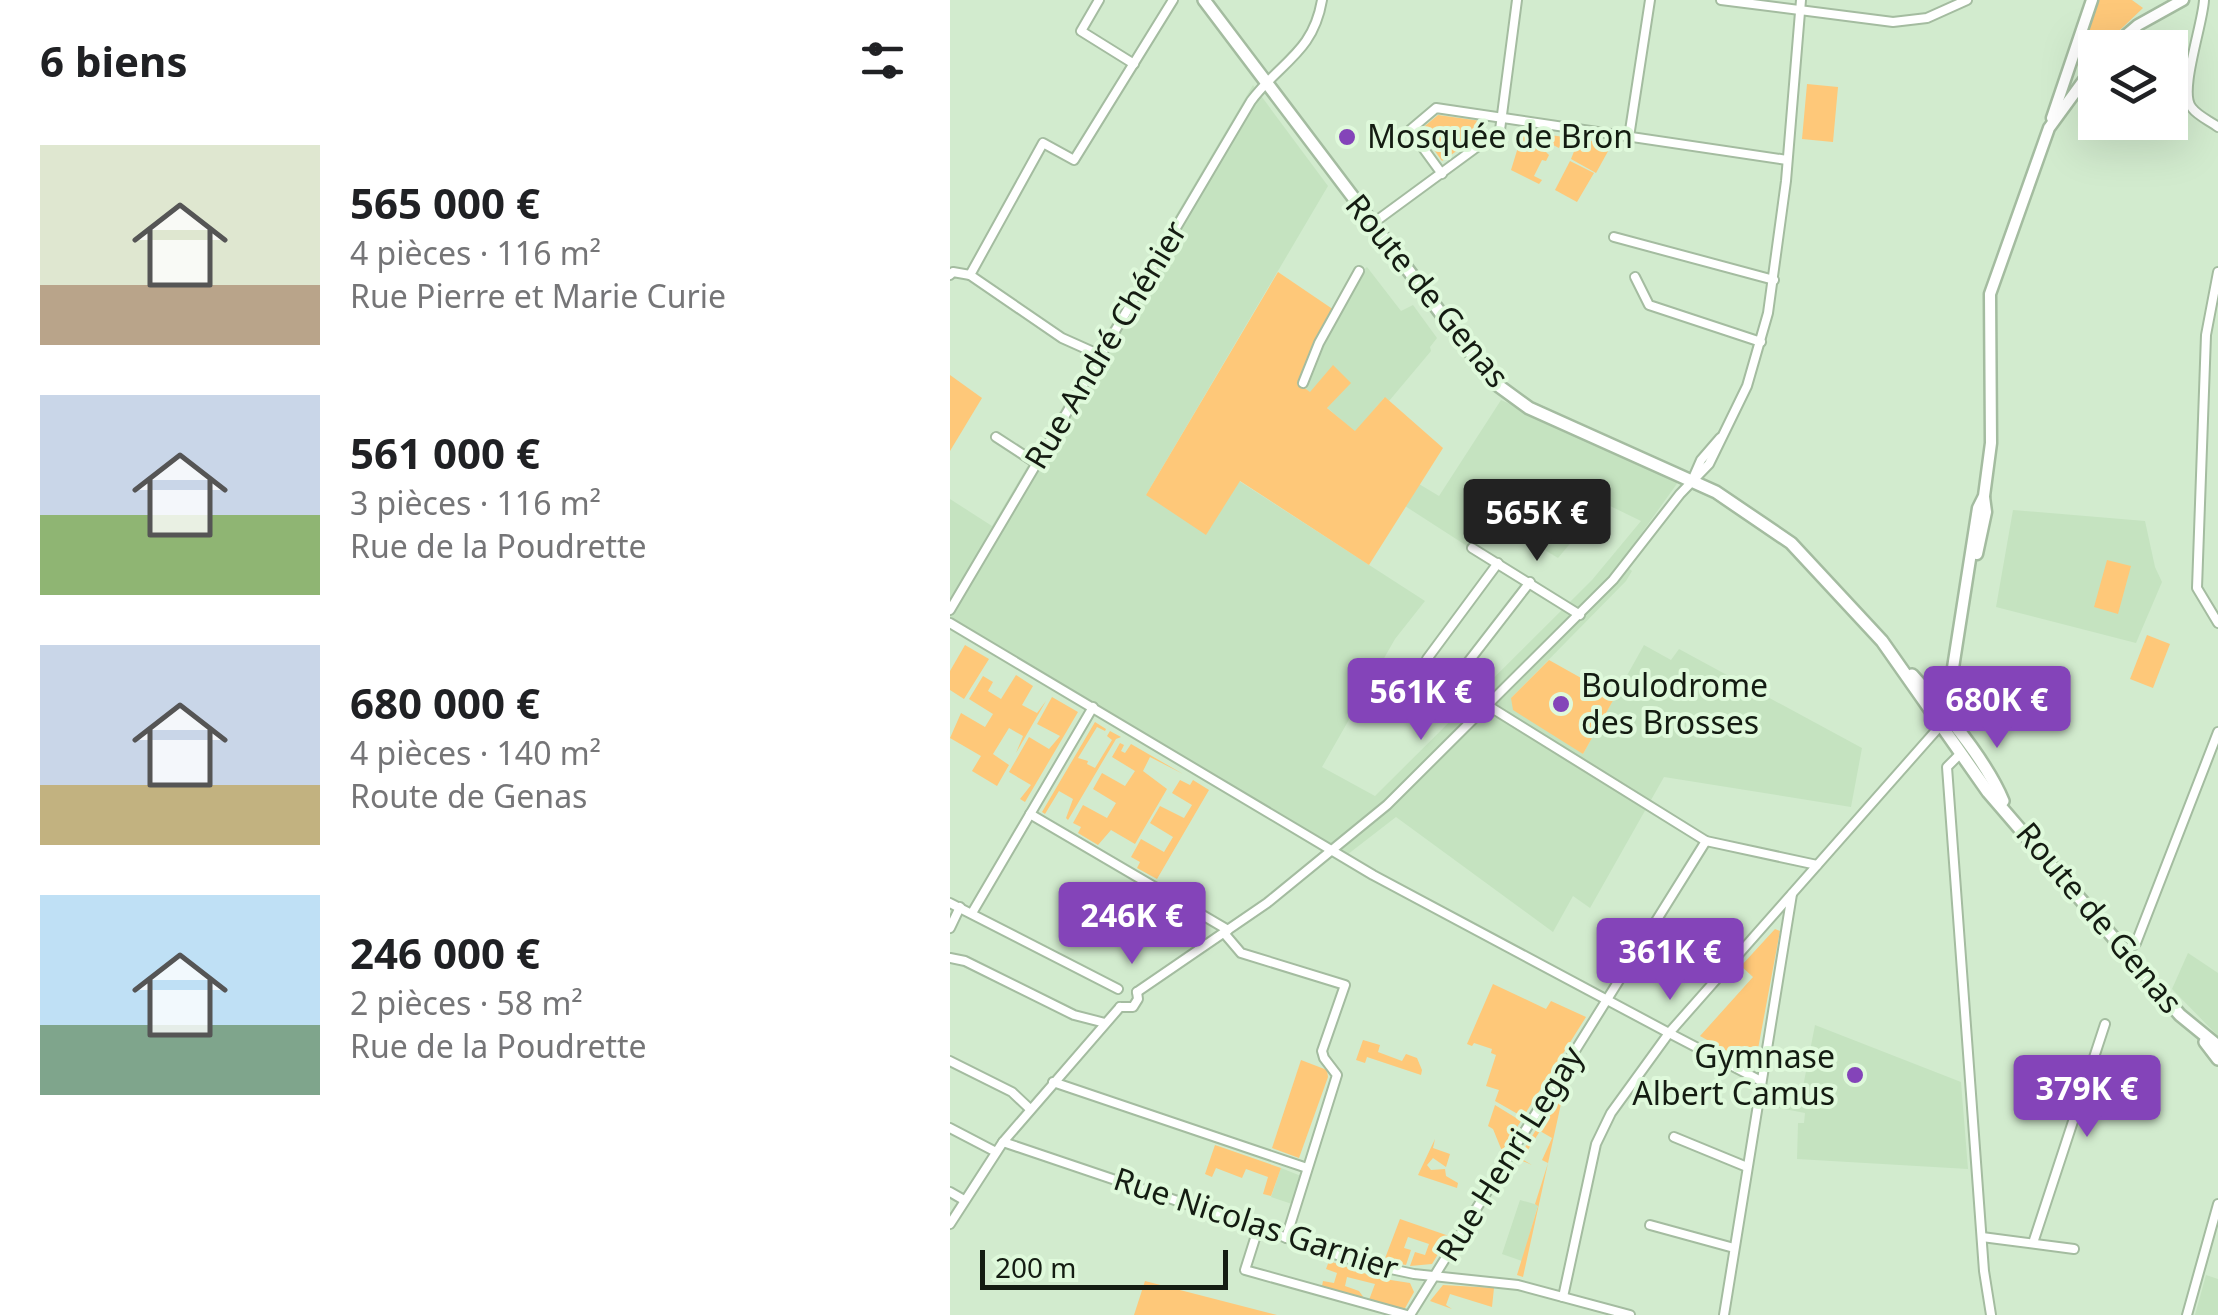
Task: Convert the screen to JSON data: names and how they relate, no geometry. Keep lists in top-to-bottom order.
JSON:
{
  "streets": {
    "main road": ["Route de Genas"],
    "street": ["Rue André Chénier", "Rue Henri Legay", "Rue Nicolas Garnier"]
  },
  "crossings": [
    ["Route de Genas", "Rue André Chénier"],
    ["Rue Henri Legay", "Rue Nicolas Garnier"]
  ],
  "places": ["Mosquée de Bron", "Boulodrome des Brosses", "Gymnase Albert Camus"],
  "scale_bar": "200 m",
  "page": {
    "heading": "6 biens",
    "list": [
      {
        "name": "565 000 €",
        "note": "4 pièces · 116 m² · Rue Pierre et Marie Curie"
      },
      {
        "name": "561 000 €",
        "note": "3 pièces · 116 m² · Rue de la Poudrette"
      },
      {
        "name": "680 000 €",
        "note": "4 pièces · 140 m² · Route de Genas"
      },
      {
        "name": "246 000 €",
        "note": "2 pièces · 58 m² · Rue de la Poudrette"
      }
    ],
    "price": [
      "565K €",
      "561K €",
      "680K €",
      "246K €",
      "361K €",
      "379K €"
    ],
    "scale": "200 m"
  }
}
